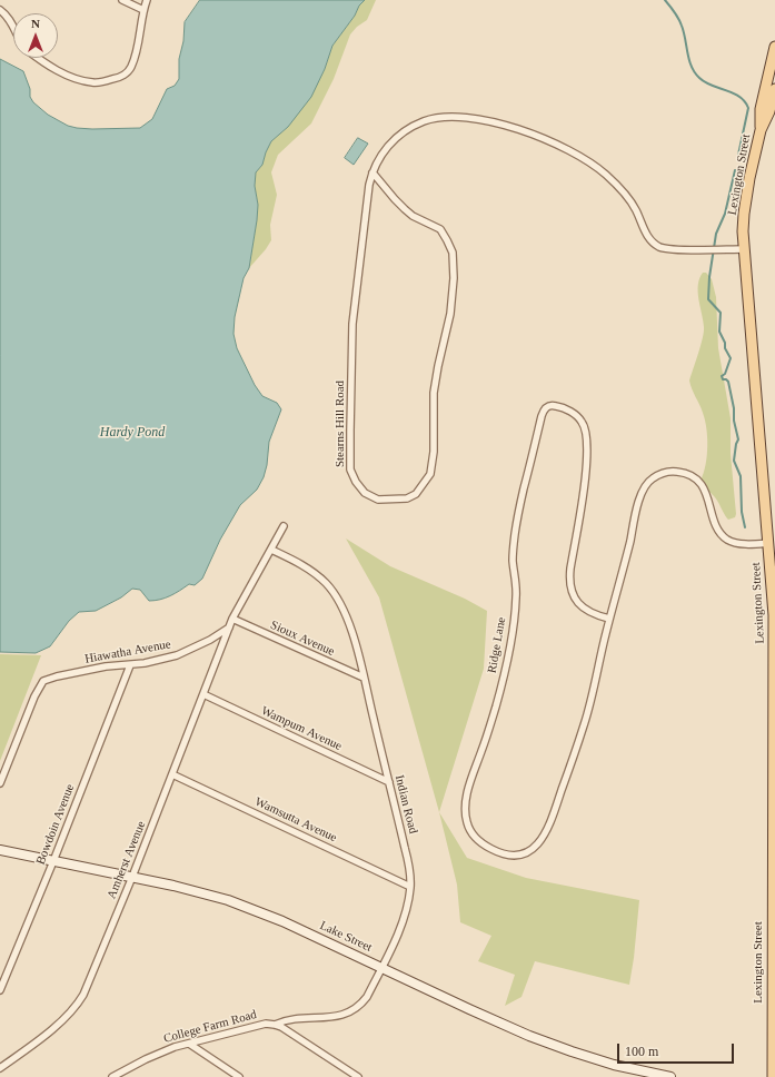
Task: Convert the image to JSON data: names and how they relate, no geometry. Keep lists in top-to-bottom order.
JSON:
{
  "streets": {
    "main road": ["Lexington Street"],
    "street": [
      "Stearns Hill Road",
      "Sioux Avenue",
      "Ridge Lane",
      "Hiawatha Avenue",
      "Wampum Avenue",
      "Indian Road",
      "Wamsutta Avenue",
      "Bowdoin Avenue",
      "Amherst Avenue",
      "Lake Street",
      "College Farm Road"
    ]
  },
  "crossings": [
    ["Lexington Street", "Stearns Hill Road"],
    ["Lexington Street", "Ridge Lane"],
    ["Sioux Avenue", "Indian Road"],
    ["Hiawatha Avenue", "Bowdoin Avenue"],
    ["Hiawatha Avenue", "Amherst Avenue"],
    ["Wampum Avenue", "Indian Road"],
    ["Wampum Avenue", "Amherst Avenue"],
    ["Indian Road", "Wamsutta Avenue"],
    ["Indian Road", "Lake Street"],
    ["Indian Road", "College Farm Road"],
    ["Wamsutta Avenue", "Amherst Avenue"],
    ["Bowdoin Avenue", "Lake Street"],
    ["Amherst Avenue", "Lake Street"]
  ],
  "water": ["Hardy Pond"],
  "scale_bar": "100 m",
  "north": "top"
}
